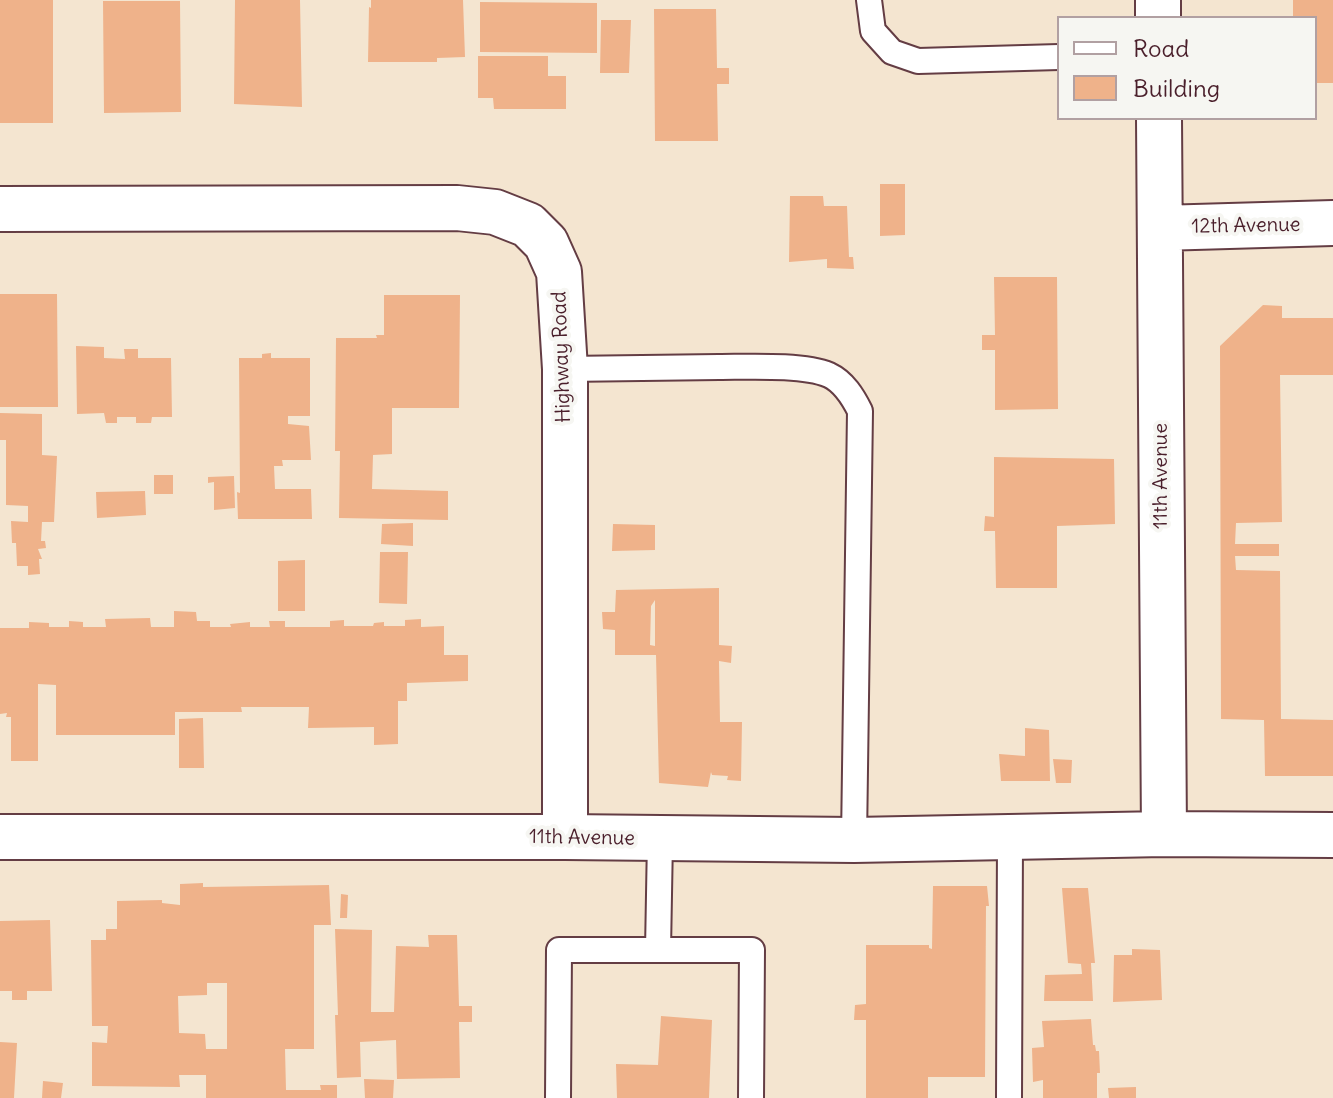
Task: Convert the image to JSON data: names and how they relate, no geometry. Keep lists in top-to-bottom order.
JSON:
{
  "streets": {
    "street": ["12th Avenue", "Highway Road", "11th Avenue"]
  },
  "crossings": [
    ["12th Avenue", "11th Avenue"],
    ["Highway Road", "11th Avenue"]
  ],
  "legend": ["Road", "Building"]
}
